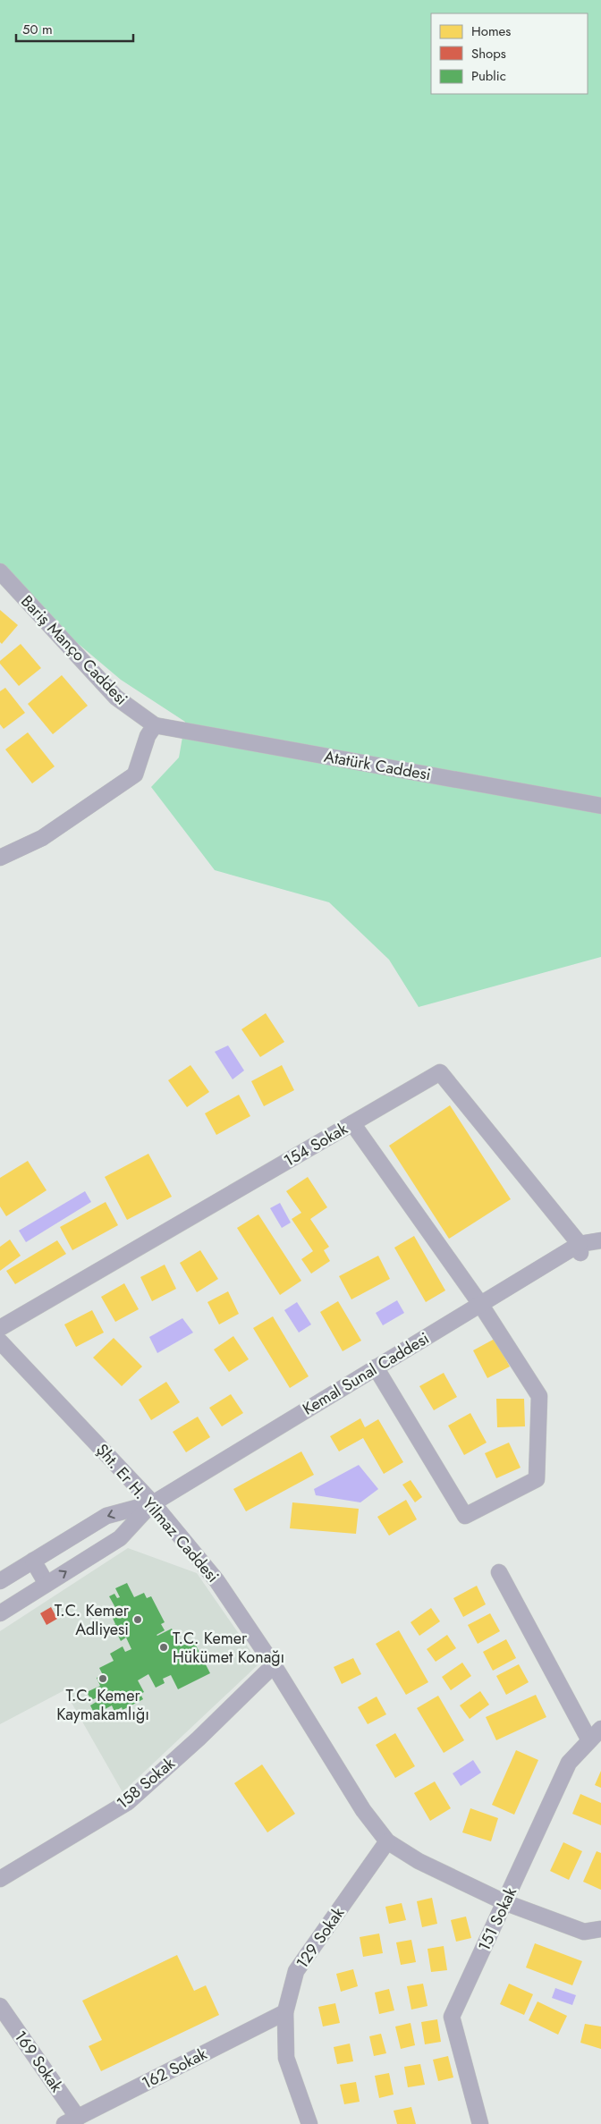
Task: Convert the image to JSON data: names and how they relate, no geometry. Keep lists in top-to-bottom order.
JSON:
{
  "streets": {
    "street": [
      "Bariş Manço Caddesi",
      "Atatürk Caddesi",
      "154 Sokak",
      "Kemal Sunal Caddesi",
      "Şht. Er H. Yilmaz Caddesi",
      "158 Sokak",
      "151 Sokak",
      "129 Sokak",
      "169 Sokak",
      "162 Sokak"
    ]
  },
  "crossings": [
    ["Bariş Manço Caddesi", "Atatürk Caddesi"],
    ["154 Sokak", "Kemal Sunal Caddesi"],
    ["Kemal Sunal Caddesi", "Şht. Er H. Yilmaz Caddesi"],
    ["Şht. Er H. Yilmaz Caddesi", "158 Sokak"],
    ["Şht. Er H. Yilmaz Caddesi", "151 Sokak"],
    ["Şht. Er H. Yilmaz Caddesi", "129 Sokak"],
    ["129 Sokak", "162 Sokak"],
    ["169 Sokak", "162 Sokak"]
  ],
  "places": ["T.C. Kemer Adliyesi", "T.C. Kemer Hükümet Konağı", "T.C. Kemer Kaymakamlığı"],
  "legend": ["Homes", "Shops", "Public"],
  "scale_bar": "50 m"
}
